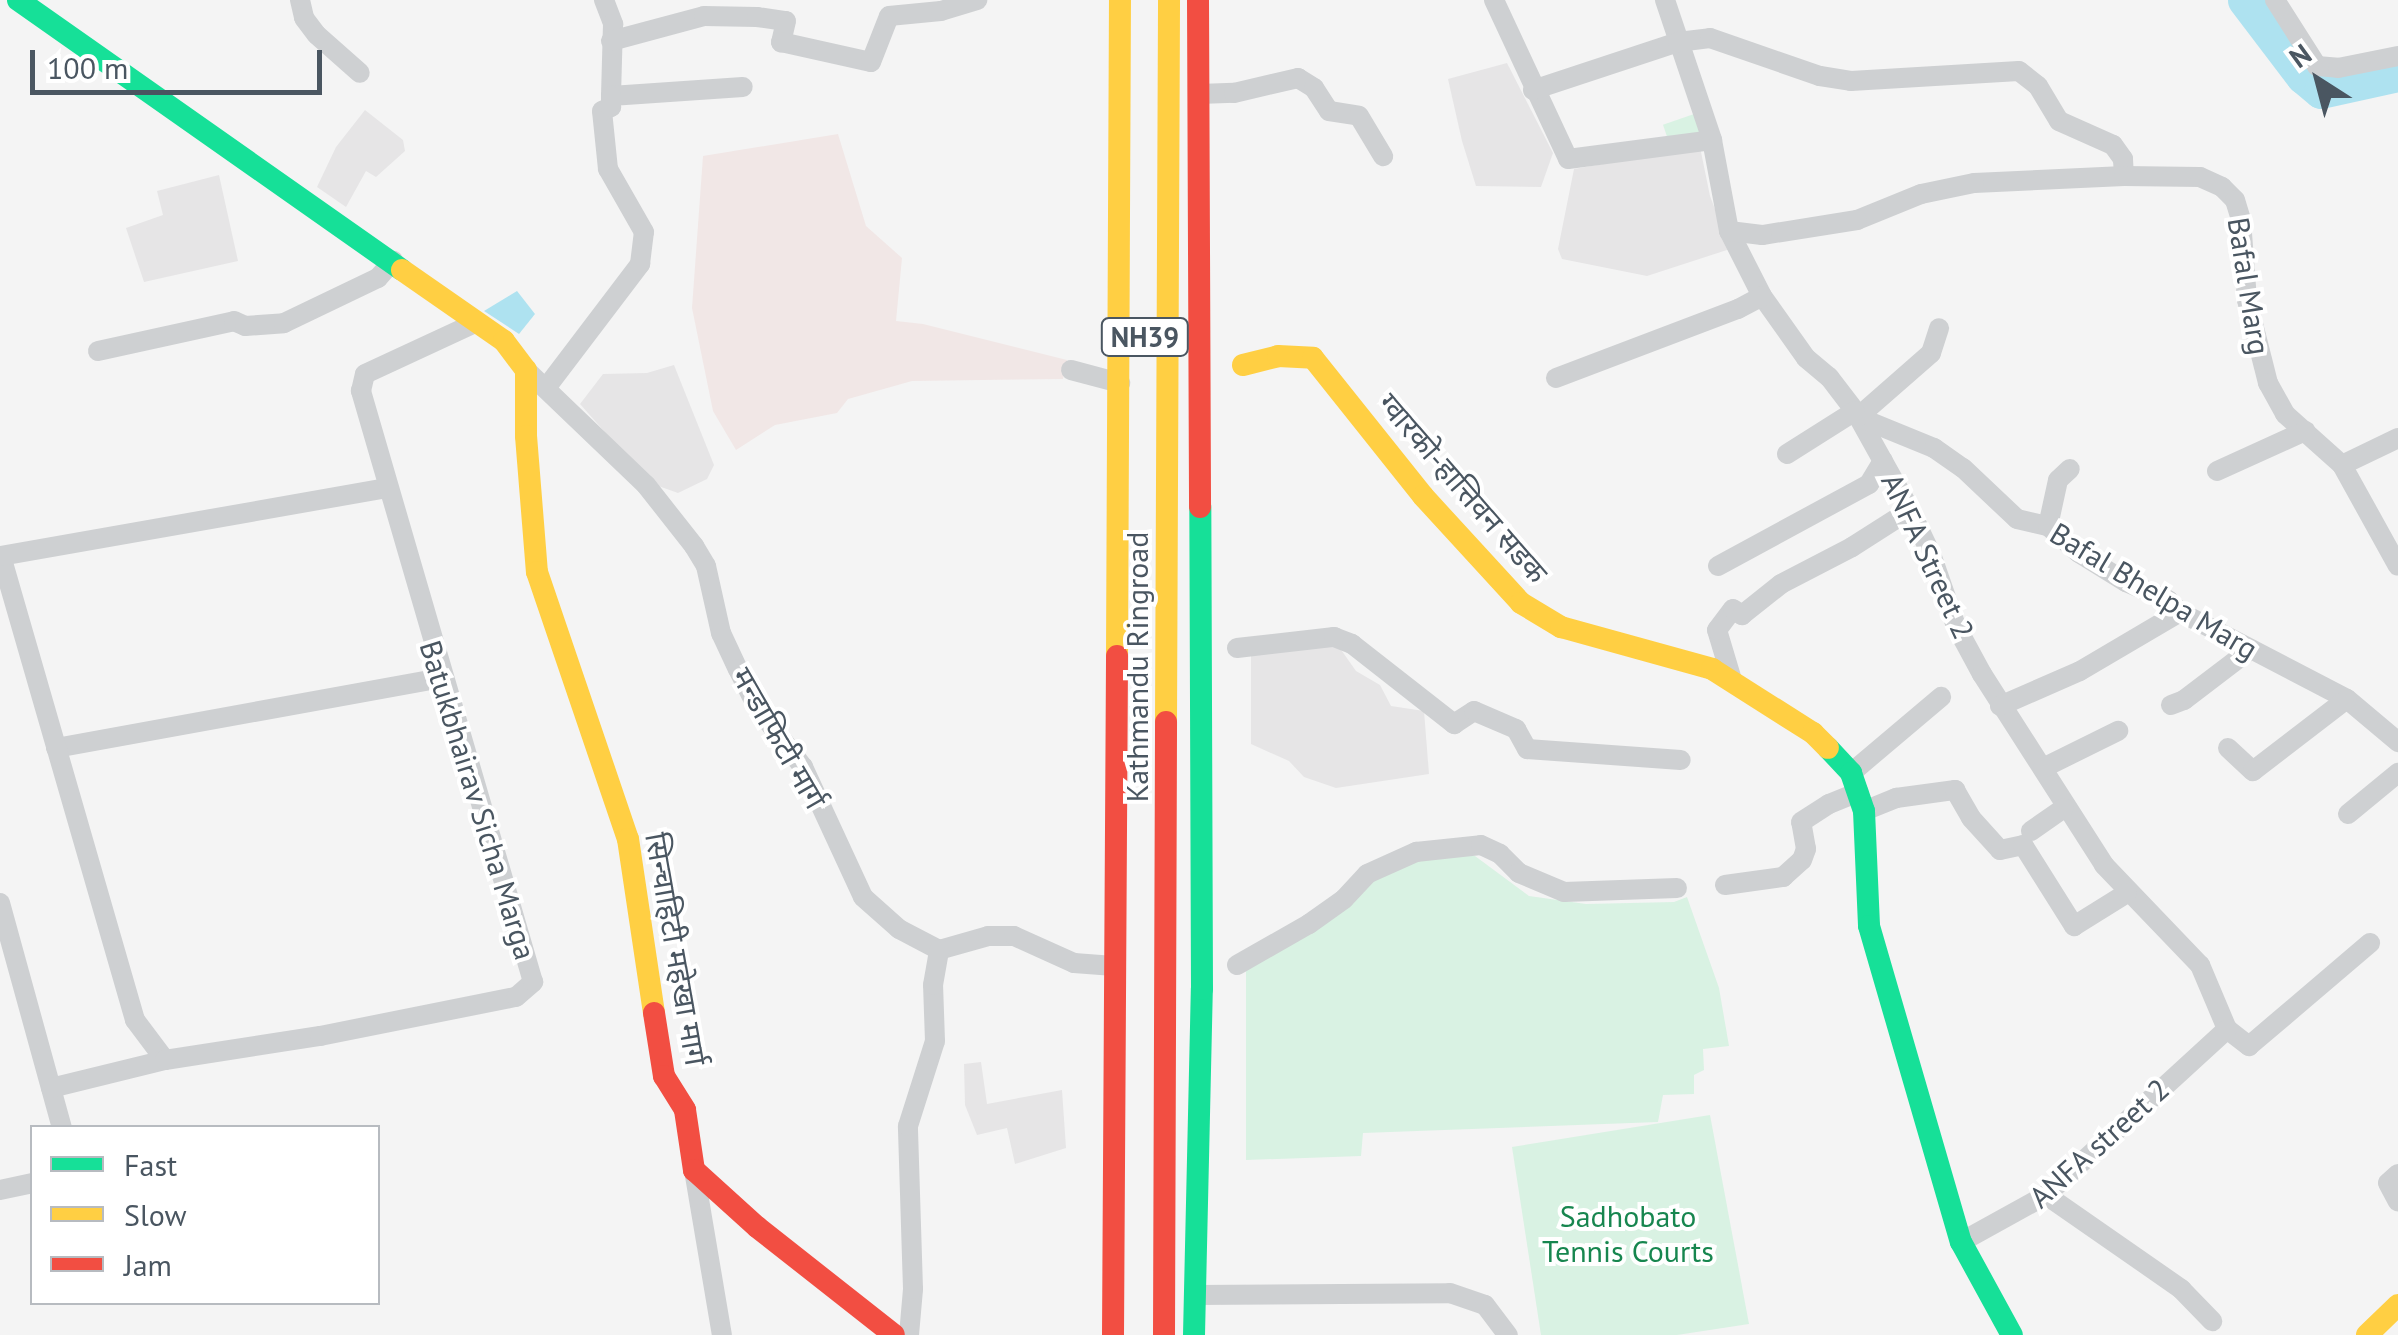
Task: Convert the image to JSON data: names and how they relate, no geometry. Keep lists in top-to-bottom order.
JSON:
{
  "streets": {
    "main road": [
      "NH39",
      "ग्वारको-हात्तिवन सडक",
      "Kathmandu Ringroad",
      "सिन्चाहिटी महेखा मार्ग"
    ],
    "street": [
      "Bafal Marg",
      "ANFA Street 2",
      "Bafal Bhelpa Marg",
      "मन्डाफिटी मार्ग",
      "Batukbhairav Sicha Marga",
      "ANFA street 2"
    ]
  },
  "crossings": [
    ["Bafal Marg", "ANFA Street 2"],
    ["ANFA Street 2", "Bafal Bhelpa Marg"],
    ["ANFA Street 2", "ANFA street 2"],
    ["मन्डाफिटी मार्ग", "सिन्चाहिटी महेखा मार्ग"]
  ],
  "parks": ["Sadhobato Tennis Courts"],
  "legend": ["Fast", "Slow", "Jam"],
  "scale_bar": "100 m",
  "north": "top left"
}
